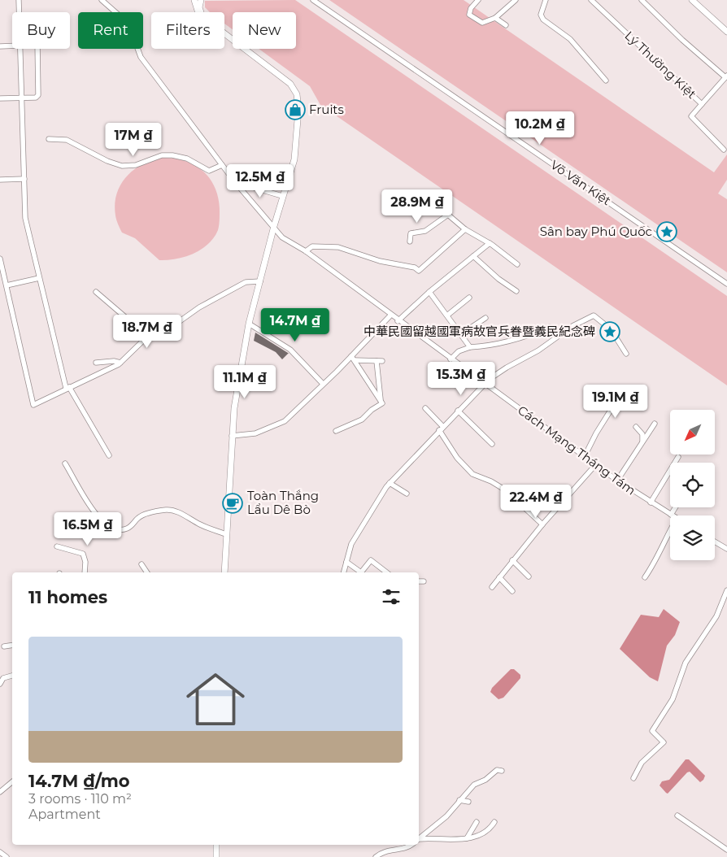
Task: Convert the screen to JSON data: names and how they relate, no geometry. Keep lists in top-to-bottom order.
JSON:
{
  "streets": {
    "street": ["Lý Thường Kiệt", "Võ Văn Kiệt", "Cách Mạng Tháng Tám"]
  },
  "places": {
    "shop": ["Fruits"],
    "place": ["Sân bay Phú Quốc", "中華民國留越國軍病故官兵眷暨義民紀念碑"],
    "cafe": ["Toàn Thắng Lẩu Dê Bò"]
  },
  "north": "bottom left",
  "page": {
    "chip": [
      "Buy",
      "Rent",
      "Filters",
      "New"
    ],
    "price": [
      "10.2M ₫",
      "17M ₫",
      "12.5M ₫",
      "28.9M ₫",
      "14.7M ₫",
      "18.7M ₫",
      "15.3M ₫",
      "11.1M ₫",
      "19.1M ₫",
      "22.4M ₫",
      "16.5M ₫"
    ],
    "heading": "11 homes",
    "list": [
      {
        "name": "14.7M ₫/mo",
        "note": "3 rooms · 110 m² · Apartment"
      }
    ]
  }
}
